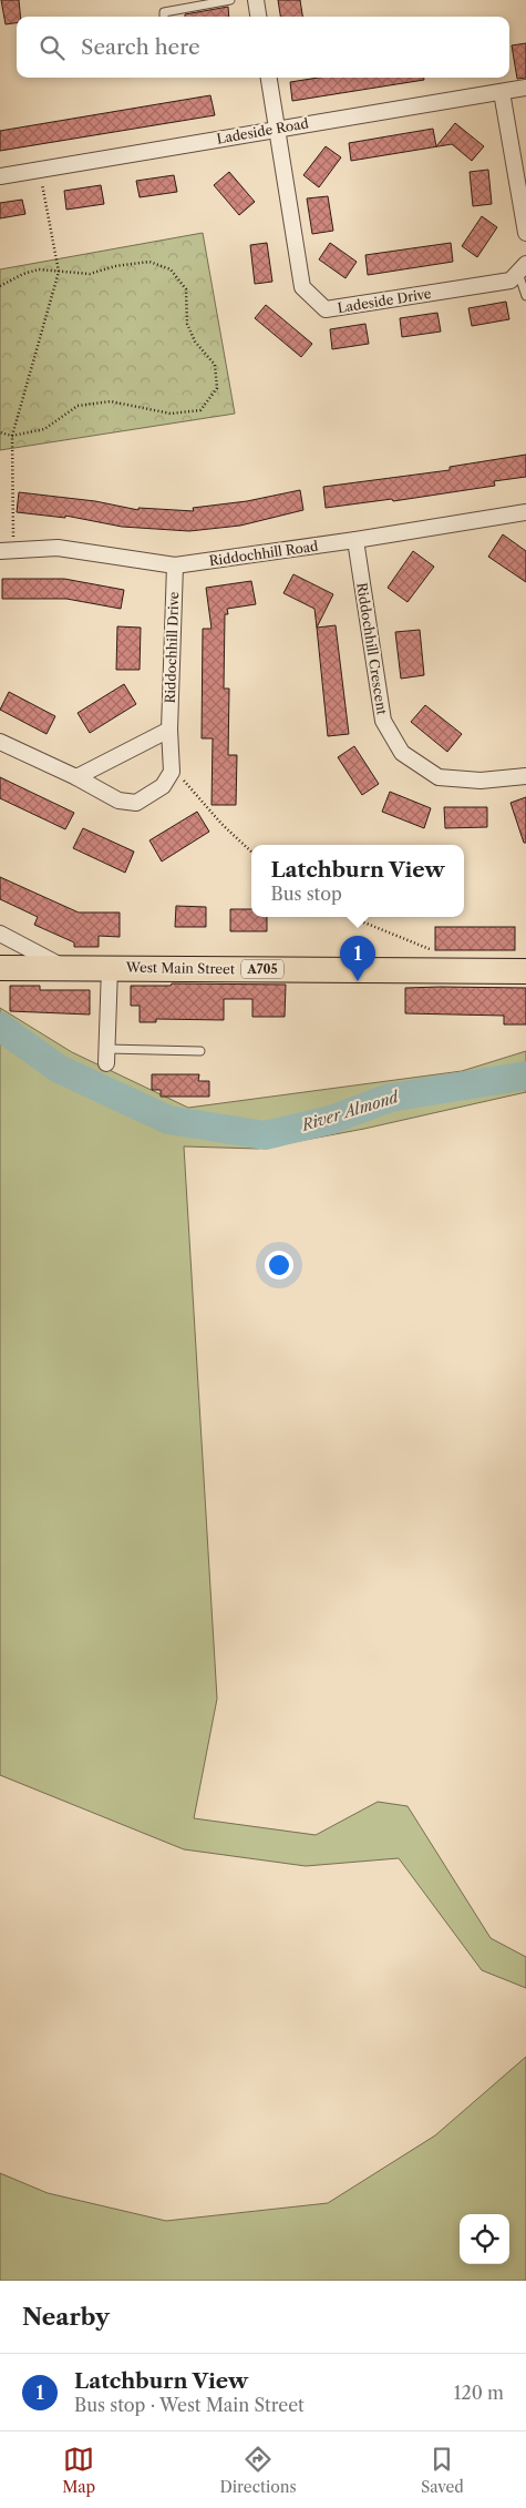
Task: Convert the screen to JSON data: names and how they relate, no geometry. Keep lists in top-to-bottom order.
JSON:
{
  "streets": {
    "main road": ["West Main Street", "A705"],
    "street": [
      "Ladeside Road",
      "Ladeside Drive",
      "Riddochhill Road",
      "Riddochhill Drive",
      "Riddochhill Crescent"
    ]
  },
  "crossings": [
    ["Ladeside Road", "Ladeside Drive"],
    ["Riddochhill Road", "Riddochhill Drive"],
    ["Riddochhill Road", "Riddochhill Crescent"]
  ],
  "water": ["River Almond"],
  "page": {
    "search": "Search here",
    "popup": ["Latchburn View", "Bus stop"],
    "pins": "1",
    "heading": "Nearby",
    "list": [
      {
        "mark": "1",
        "name": "Latchburn View",
        "note": "Bus stop · West Main Street",
        "value": "120 m"
      }
    ],
    "nav": ["Map", "Directions", "Saved"]
  }
}
